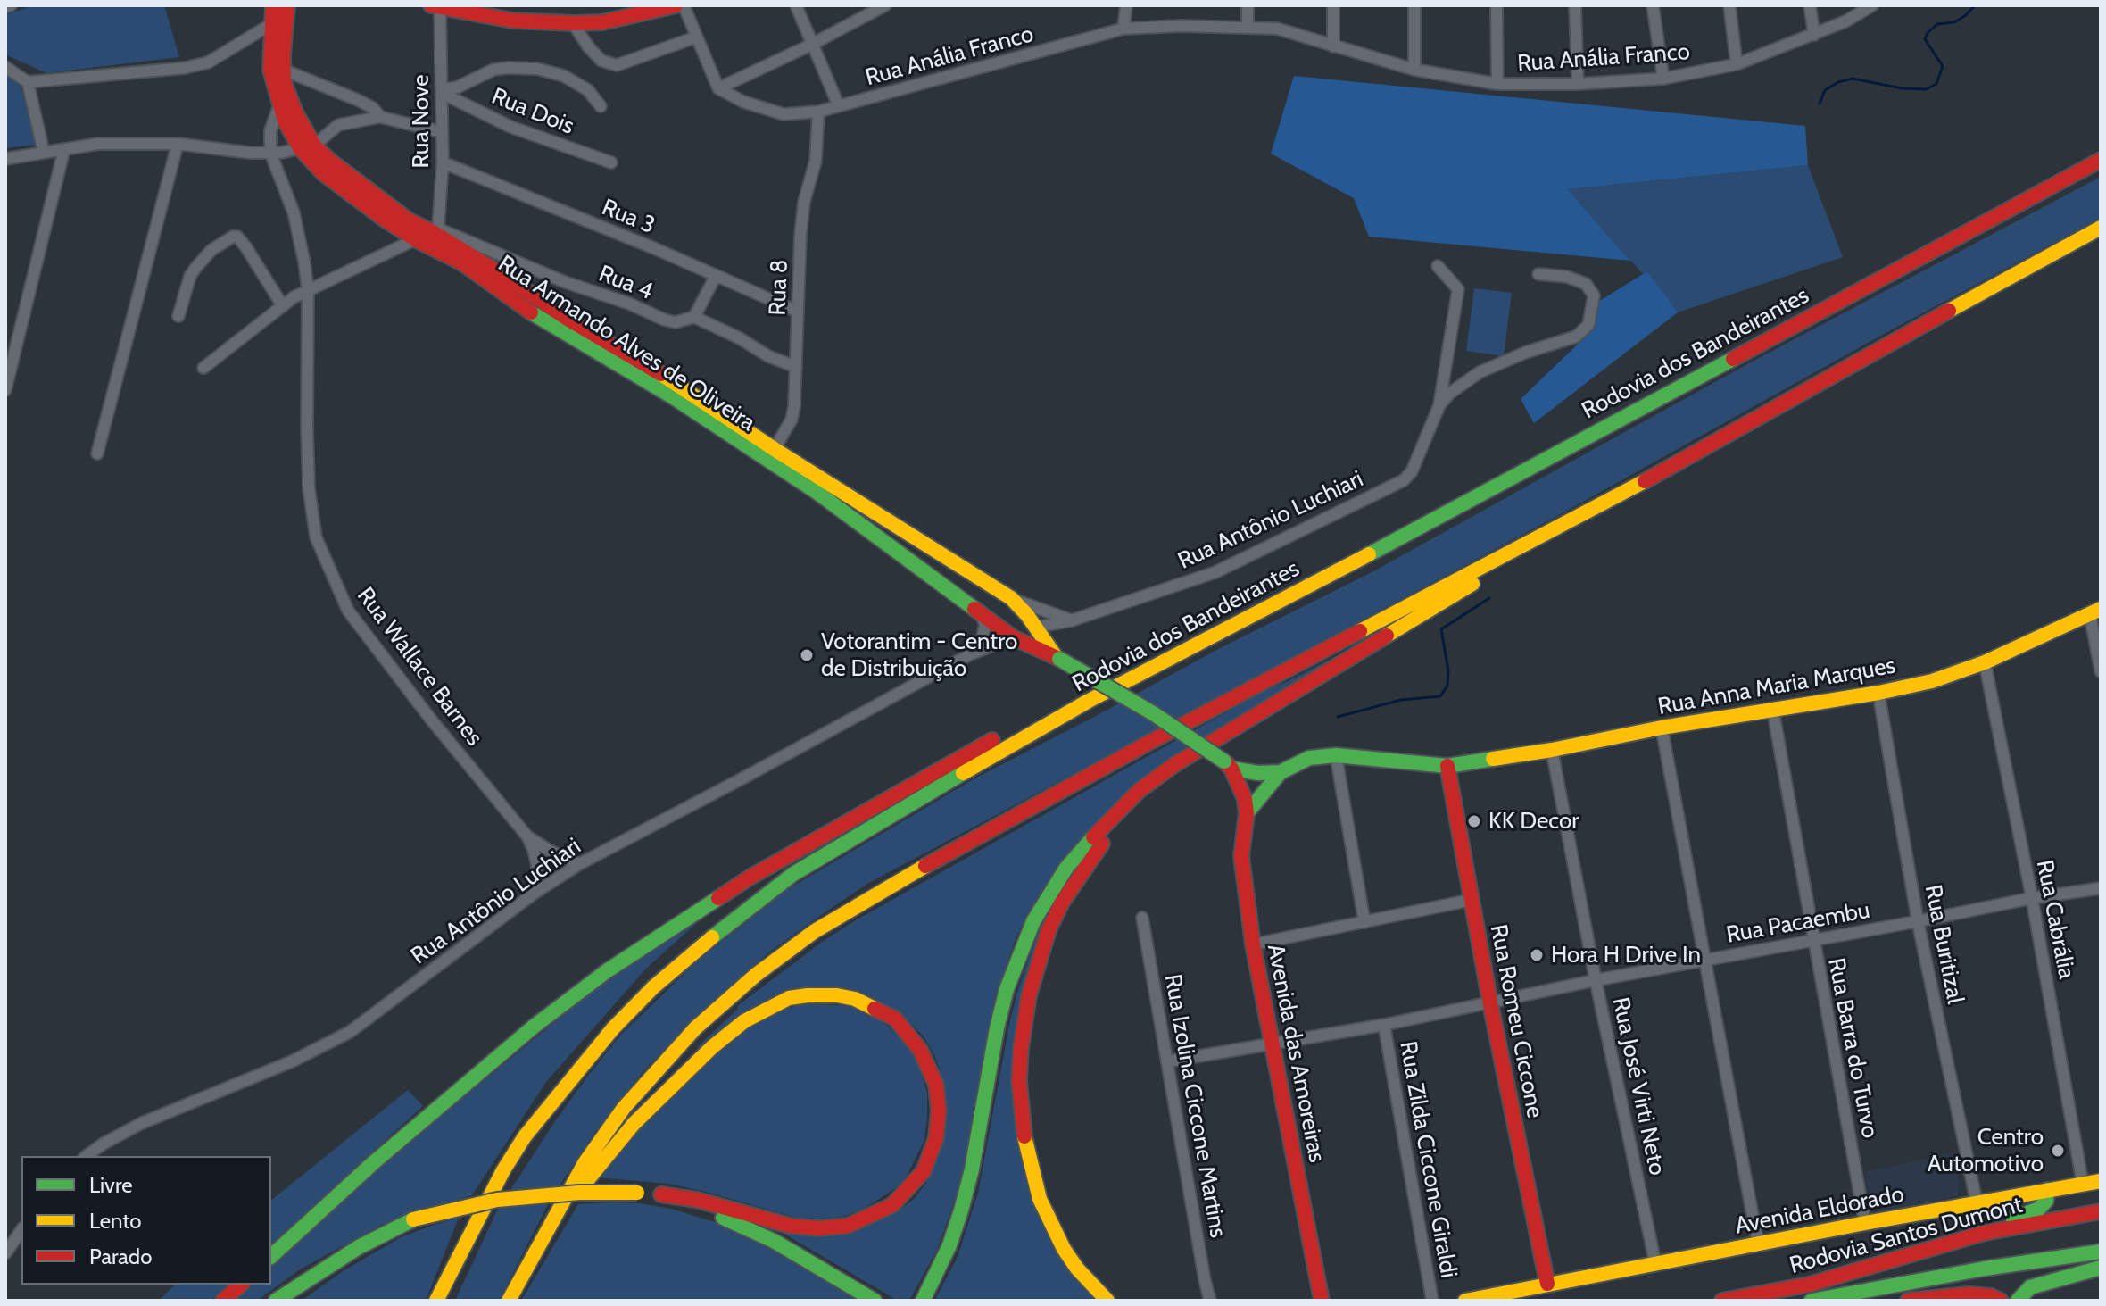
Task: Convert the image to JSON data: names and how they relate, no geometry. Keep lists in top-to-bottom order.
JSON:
{
  "streets": {
    "main road": [
      "Rua Armando Alves de Oliveira",
      "Rodovia dos Bandeirantes",
      "Rua Anna Maria Marques",
      "Rua Romeu Ciccone",
      "Avenida das Amoreiras",
      "Avenida Eldorado",
      "Rodovia Santos Dumont"
    ],
    "street": [
      "Rua Anália Franco",
      "Rua Dois",
      "Rua Nove",
      "Rua 3",
      "Rua 4",
      "Rua 8",
      "Rua Antônio Luchiari",
      "Rua Wallace Barnes",
      "Rua Cabrália",
      "Rua Pacaembu",
      "Rua Buritizal",
      "Rua Barra do Turvo",
      "Rua José Virti Neto",
      "Rua Izolina Ciccone Martins",
      "Rua Zilda Ciccone Giraldi"
    ]
  },
  "crossings": [
    ["Rua Anália Franco", "Rua 8"],
    ["Rua Dois", "Rua Nove"],
    ["Rua Nove", "Rua 3"],
    ["Rua Nove", "Rua 4"],
    ["Rua Nove", "Rua Armando Alves de Oliveira"],
    ["Rua 3", "Rua 8"],
    ["Rua 4", "Rua 8"],
    ["Rua 4", "Rua Armando Alves de Oliveira"],
    ["Rua 8", "Rua Armando Alves de Oliveira"],
    ["Rua Armando Alves de Oliveira", "Rua Antônio Luchiari"],
    ["Rua Armando Alves de Oliveira", "Rua Wallace Barnes"],
    ["Rua Armando Alves de Oliveira", "Avenida das Amoreiras"],
    ["Rua Antônio Luchiari", "Rua Wallace Barnes"],
    ["Rua Anna Maria Marques", "Rua Cabrália"],
    ["Rua Anna Maria Marques", "Rua Buritizal"],
    ["Rua Anna Maria Marques", "Rua Romeu Ciccone"],
    ["Rua Anna Maria Marques", "Rua Barra do Turvo"],
    ["Rua Anna Maria Marques", "Rua José Virti Neto"],
    ["Rua Cabrália", "Rua Pacaembu"],
    ["Rua Cabrália", "Avenida Eldorado"],
    ["Rua Pacaembu", "Rua Buritizal"],
    ["Rua Pacaembu", "Rua Romeu Ciccone"],
    ["Rua Pacaembu", "Rua Barra do Turvo"],
    ["Rua Pacaembu", "Avenida das Amoreiras"],
    ["Rua Pacaembu", "Rua José Virti Neto"],
    ["Rua Pacaembu", "Rua Izolina Ciccone Martins"],
    ["Rua Pacaembu", "Rua Zilda Ciccone Giraldi"],
    ["Rua Buritizal", "Avenida Eldorado"],
    ["Rua Romeu Ciccone", "Avenida Eldorado"],
    ["Rua Barra do Turvo", "Avenida Eldorado"],
    ["Rua José Virti Neto", "Avenida Eldorado"]
  ],
  "places": [
    "Votorantim - Centro de Distribuição",
    "KK Decor",
    "Hora H Drive In",
    "Centro Automotivo"
  ],
  "legend": ["Livre", "Lento", "Parado"]
}
